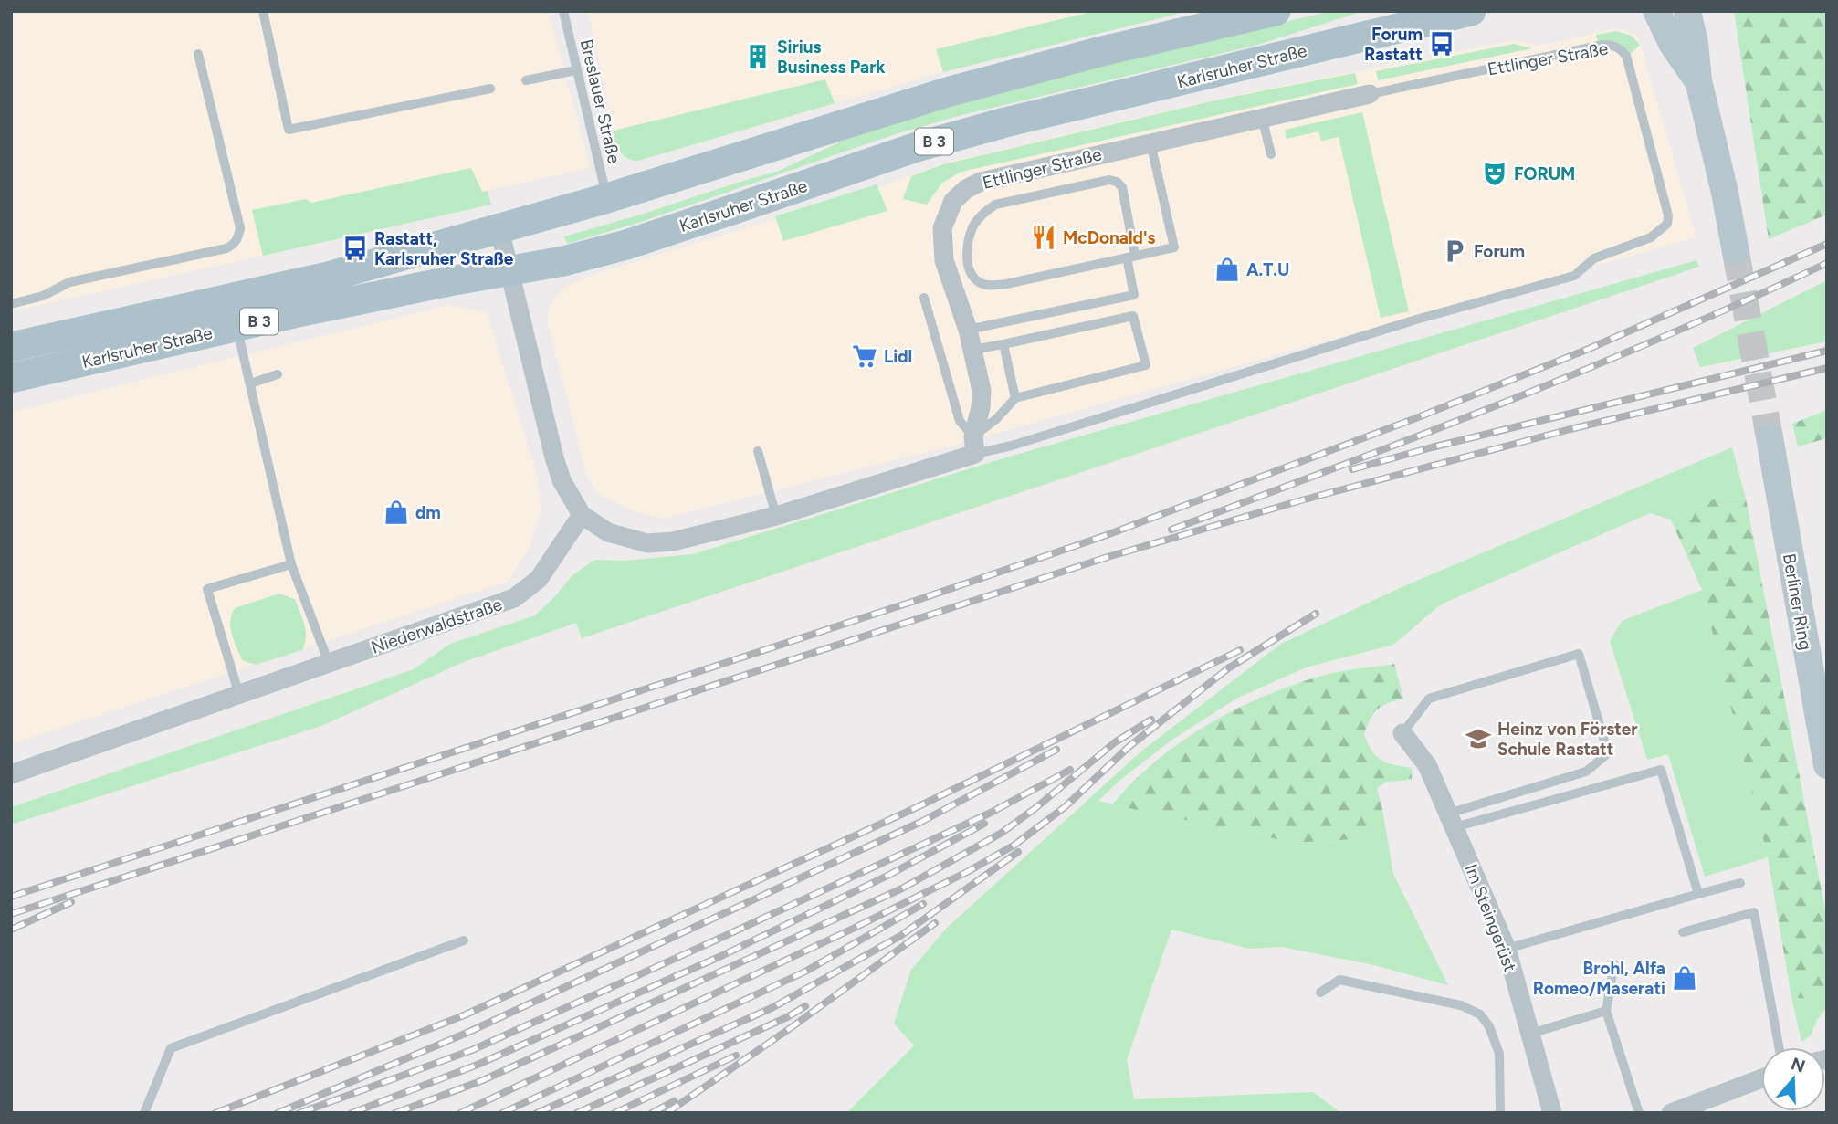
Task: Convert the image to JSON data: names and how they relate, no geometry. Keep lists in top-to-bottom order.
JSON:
{
  "streets": {
    "main road": ["Karlsruher Straße", "B 3"],
    "street": [
      "Ettlinger Straße",
      "Berliner Ring",
      "Niederwaldstraße",
      "Im Steingerüst"
    ],
    "lane": ["Breslauer Straße"]
  },
  "crossings": [
    ["Ettlinger Straße", "Niederwaldstraße"],
    ["Karlsruher Straße", "Breslauer Straße"]
  ],
  "places": {
    "bus stop": ["Forum Rastatt", "Rastatt, Karlsruher Straße"],
    "building": ["Sirius Business Park"],
    "theatre": ["FORUM"],
    "restaurant": ["McDonald's"],
    "parking": ["Forum"],
    "shop": ["A.T.U", "dm", "Brohl, Alfa Romeo/Maserati"],
    "supermarket": ["Lidl"],
    "school or university": ["Heinz von Förster Schule Rastatt"]
  },
  "north": "top"
}
